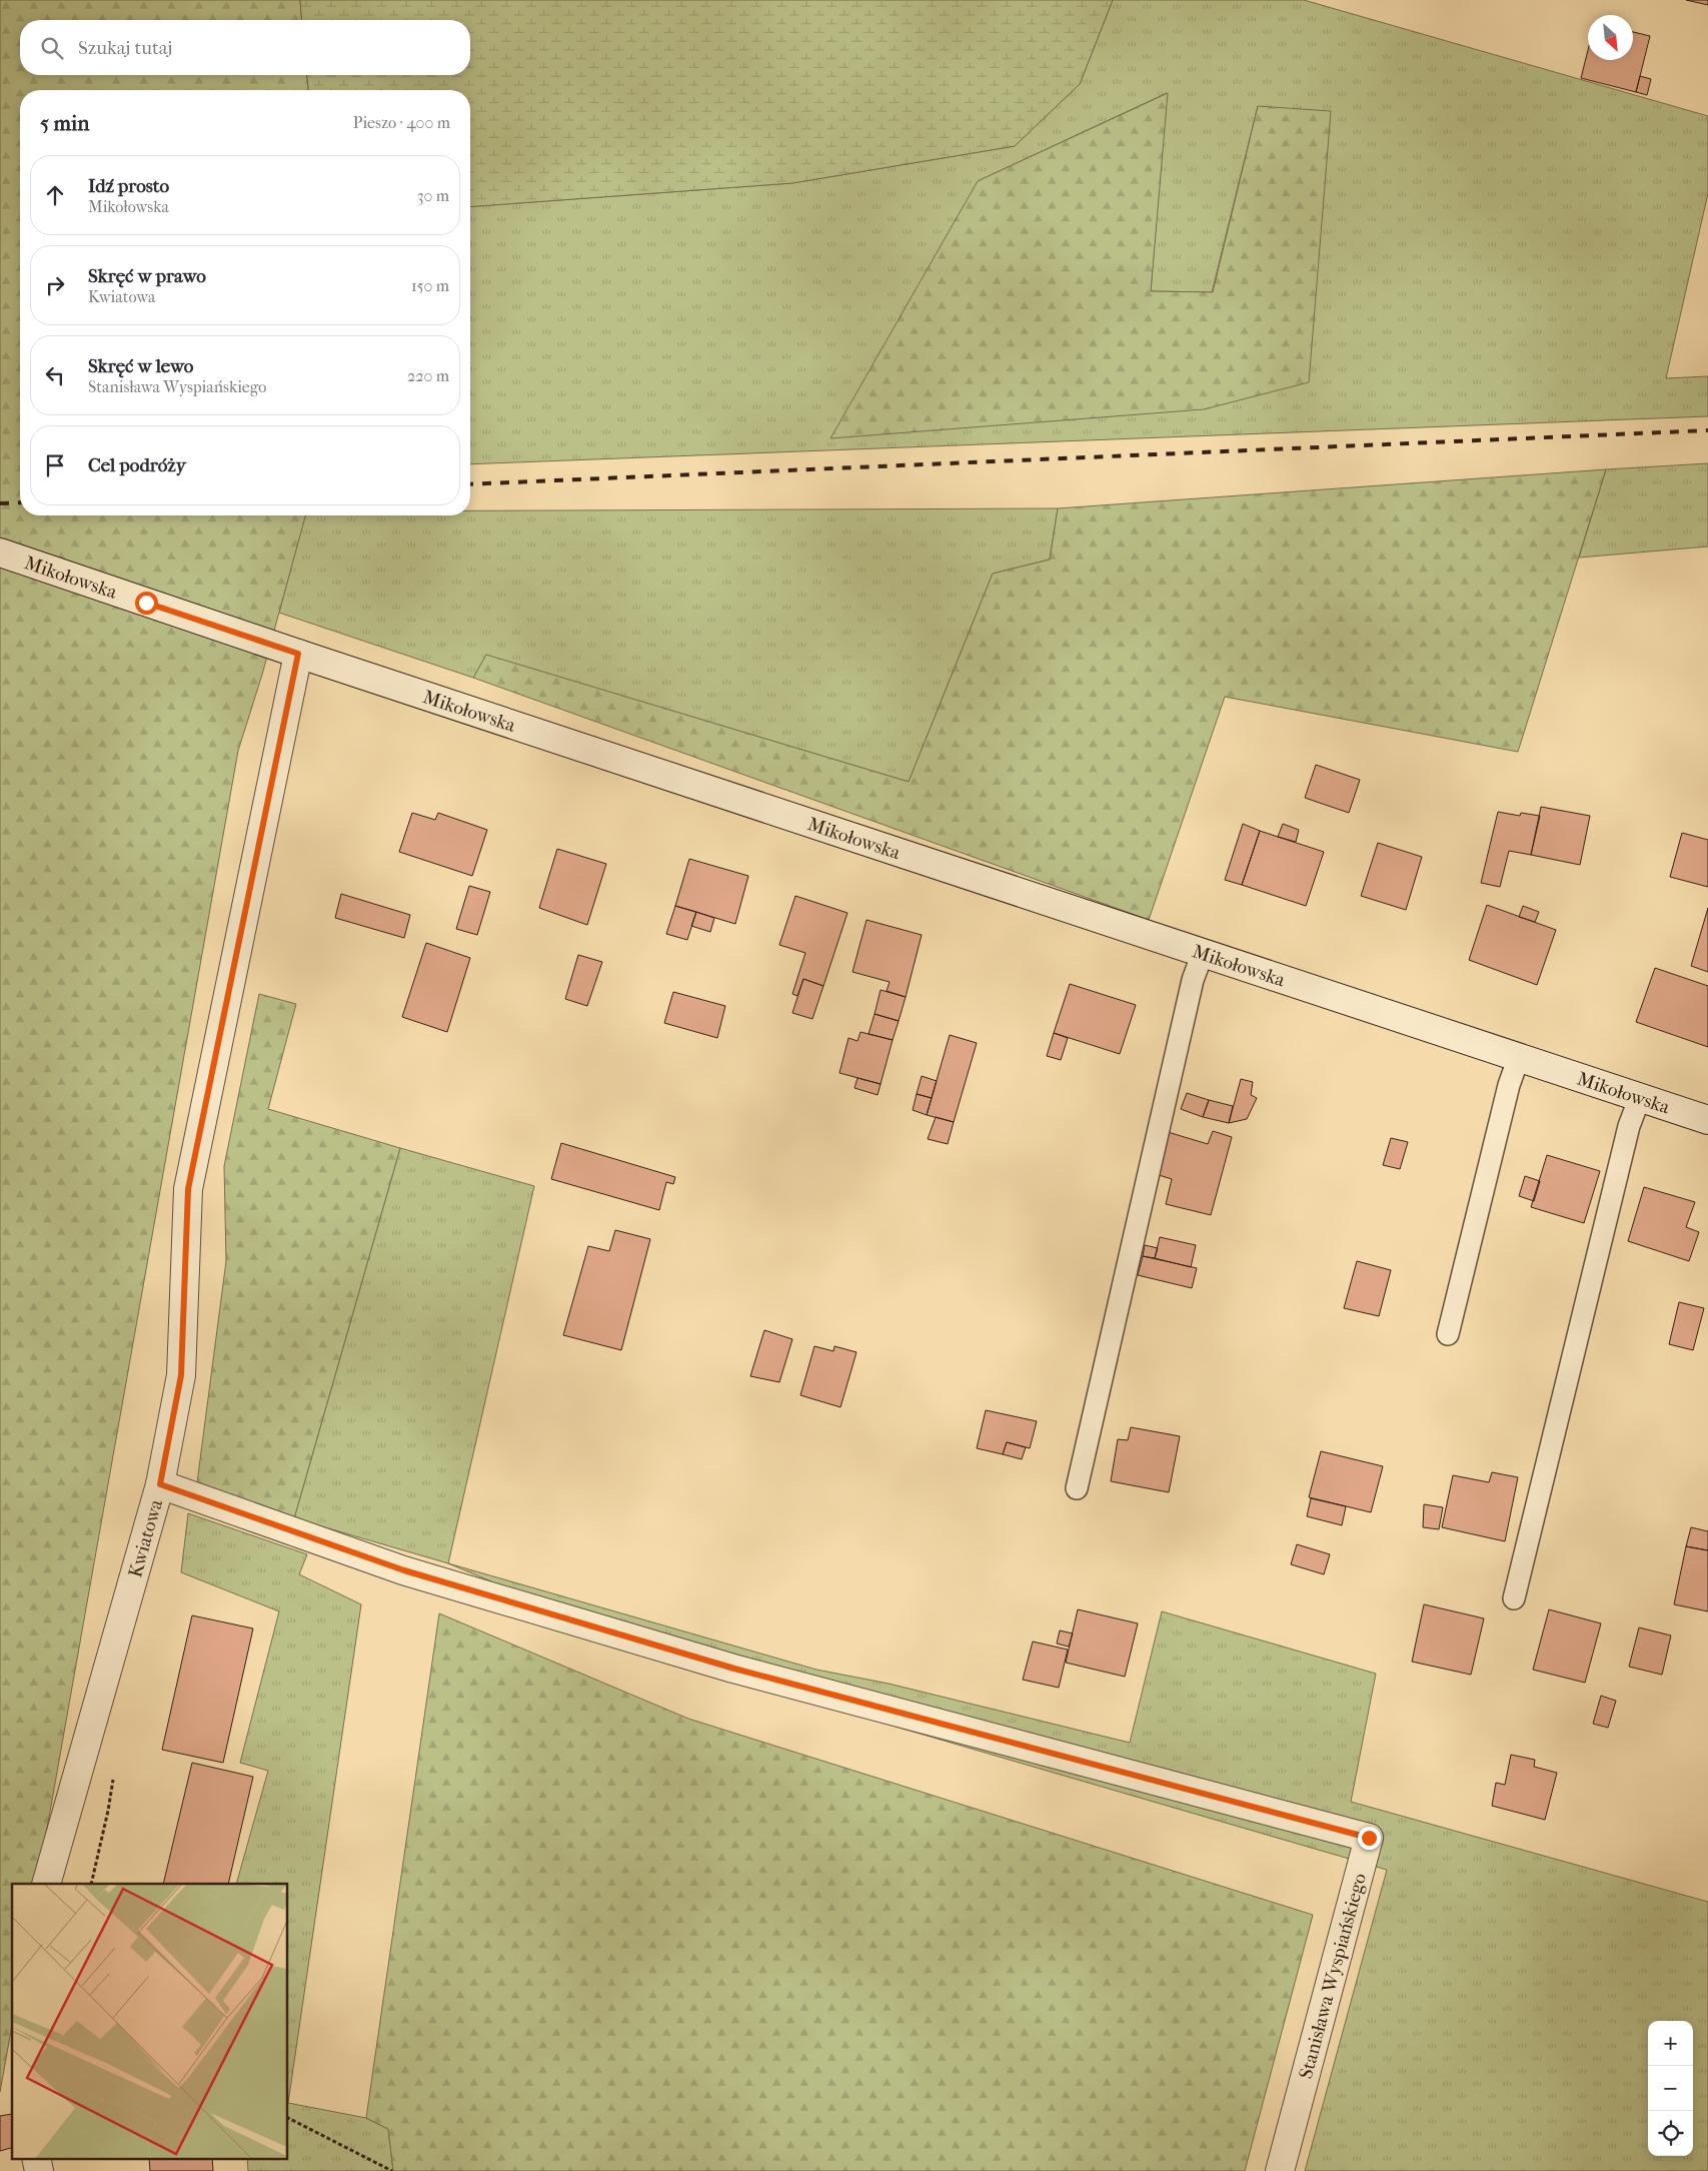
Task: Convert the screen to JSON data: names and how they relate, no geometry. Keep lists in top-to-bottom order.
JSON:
{
  "streets": {
    "street": ["Mikołowska", "Kwiatowa", "Stanisława Wyspiańskiego"]
  },
  "crossings": [
    ["Mikołowska", "Kwiatowa"],
    ["Kwiatowa", "Stanisława Wyspiańskiego"]
  ],
  "north": "bottom right",
  "page": {
    "search": "Szukaj tutaj",
    "heading": ["5 min", "Pieszo · 400 m"],
    "list": [
      ["Idź prosto", "Mikołowska", "30 m"],
      ["Skręć w prawo", "Kwiatowa", "150 m"],
      ["Skręć w lewo", "Stanisława Wyspiańskiego", "220 m"],
      "Cel podróży"
    ],
    "map_buttons": ["+", "−"]
  }
}
